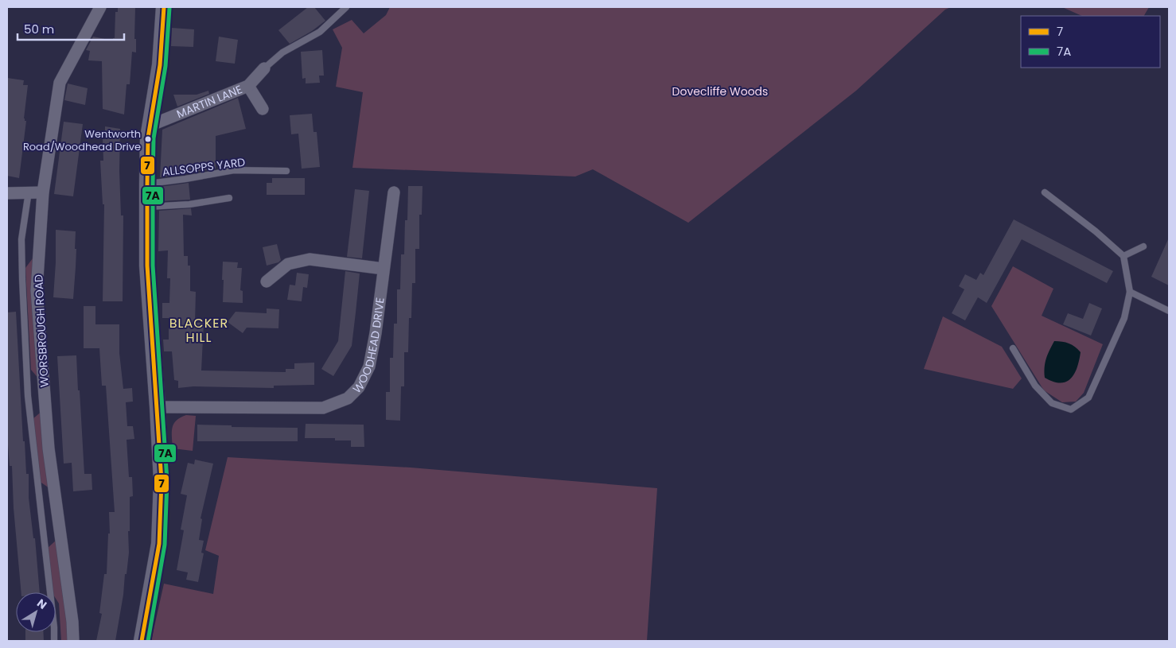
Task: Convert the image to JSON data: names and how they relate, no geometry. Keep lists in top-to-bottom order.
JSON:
{
  "streets": {
    "street": ["MARTIN LANE", "WORSBROUGH ROAD", "WOODHEAD DRIVE"],
    "lane": ["ALLSOPPS YARD"]
  },
  "districts": ["BLACKER HILL"],
  "parks": ["Dovecliffe Woods"],
  "places": ["Wentworth Road/Woodhead Drive"],
  "lines": ["transit line 7", "transit line 7A"],
  "legend": ["7", "7A"],
  "scale_bar": "50 m",
  "north": "top right"
}
